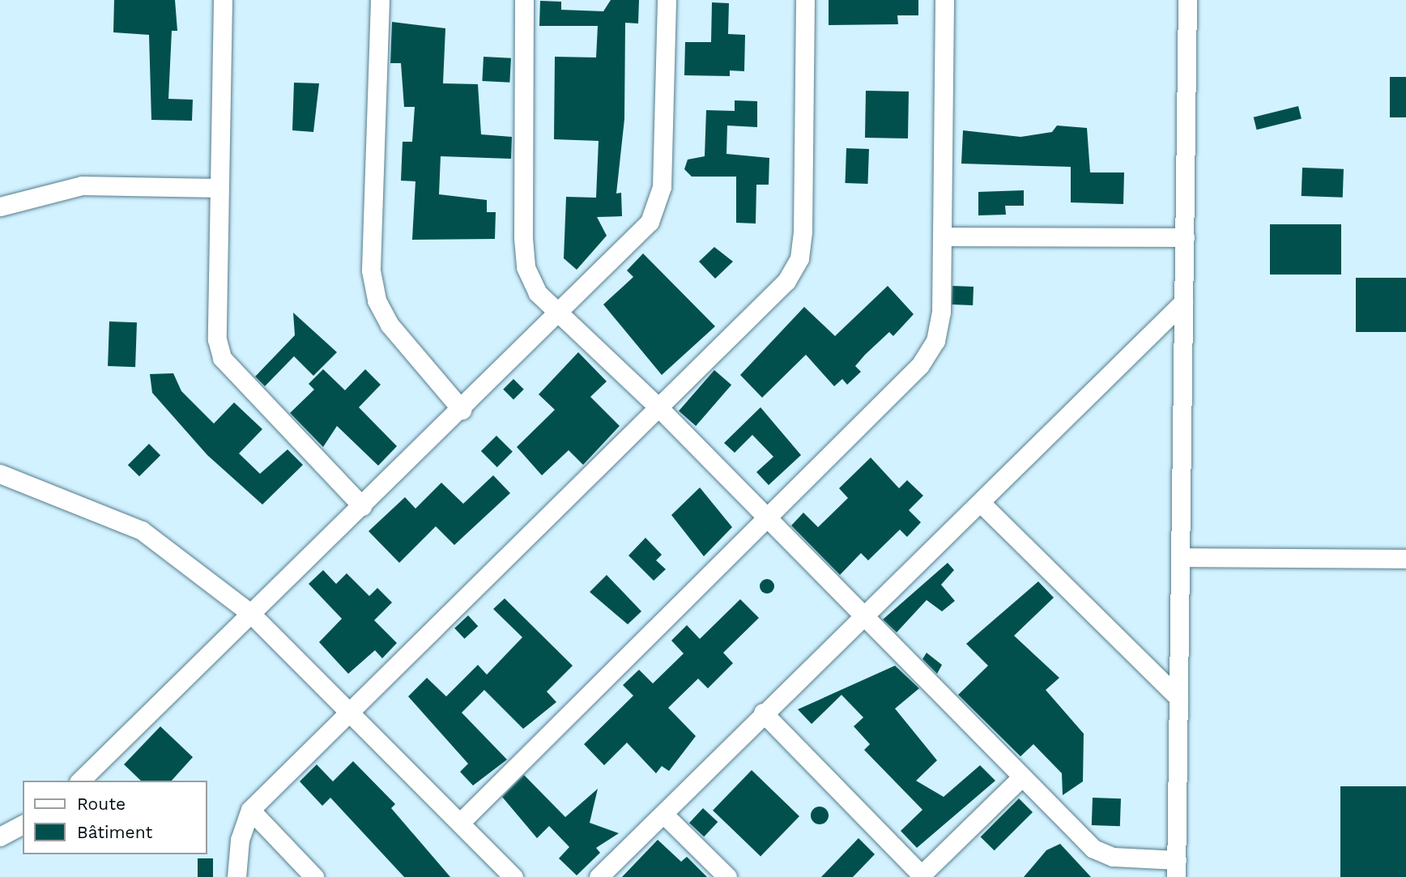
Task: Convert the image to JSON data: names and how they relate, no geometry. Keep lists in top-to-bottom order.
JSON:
{
  "legend": ["Route", "Bâtiment"]
}
